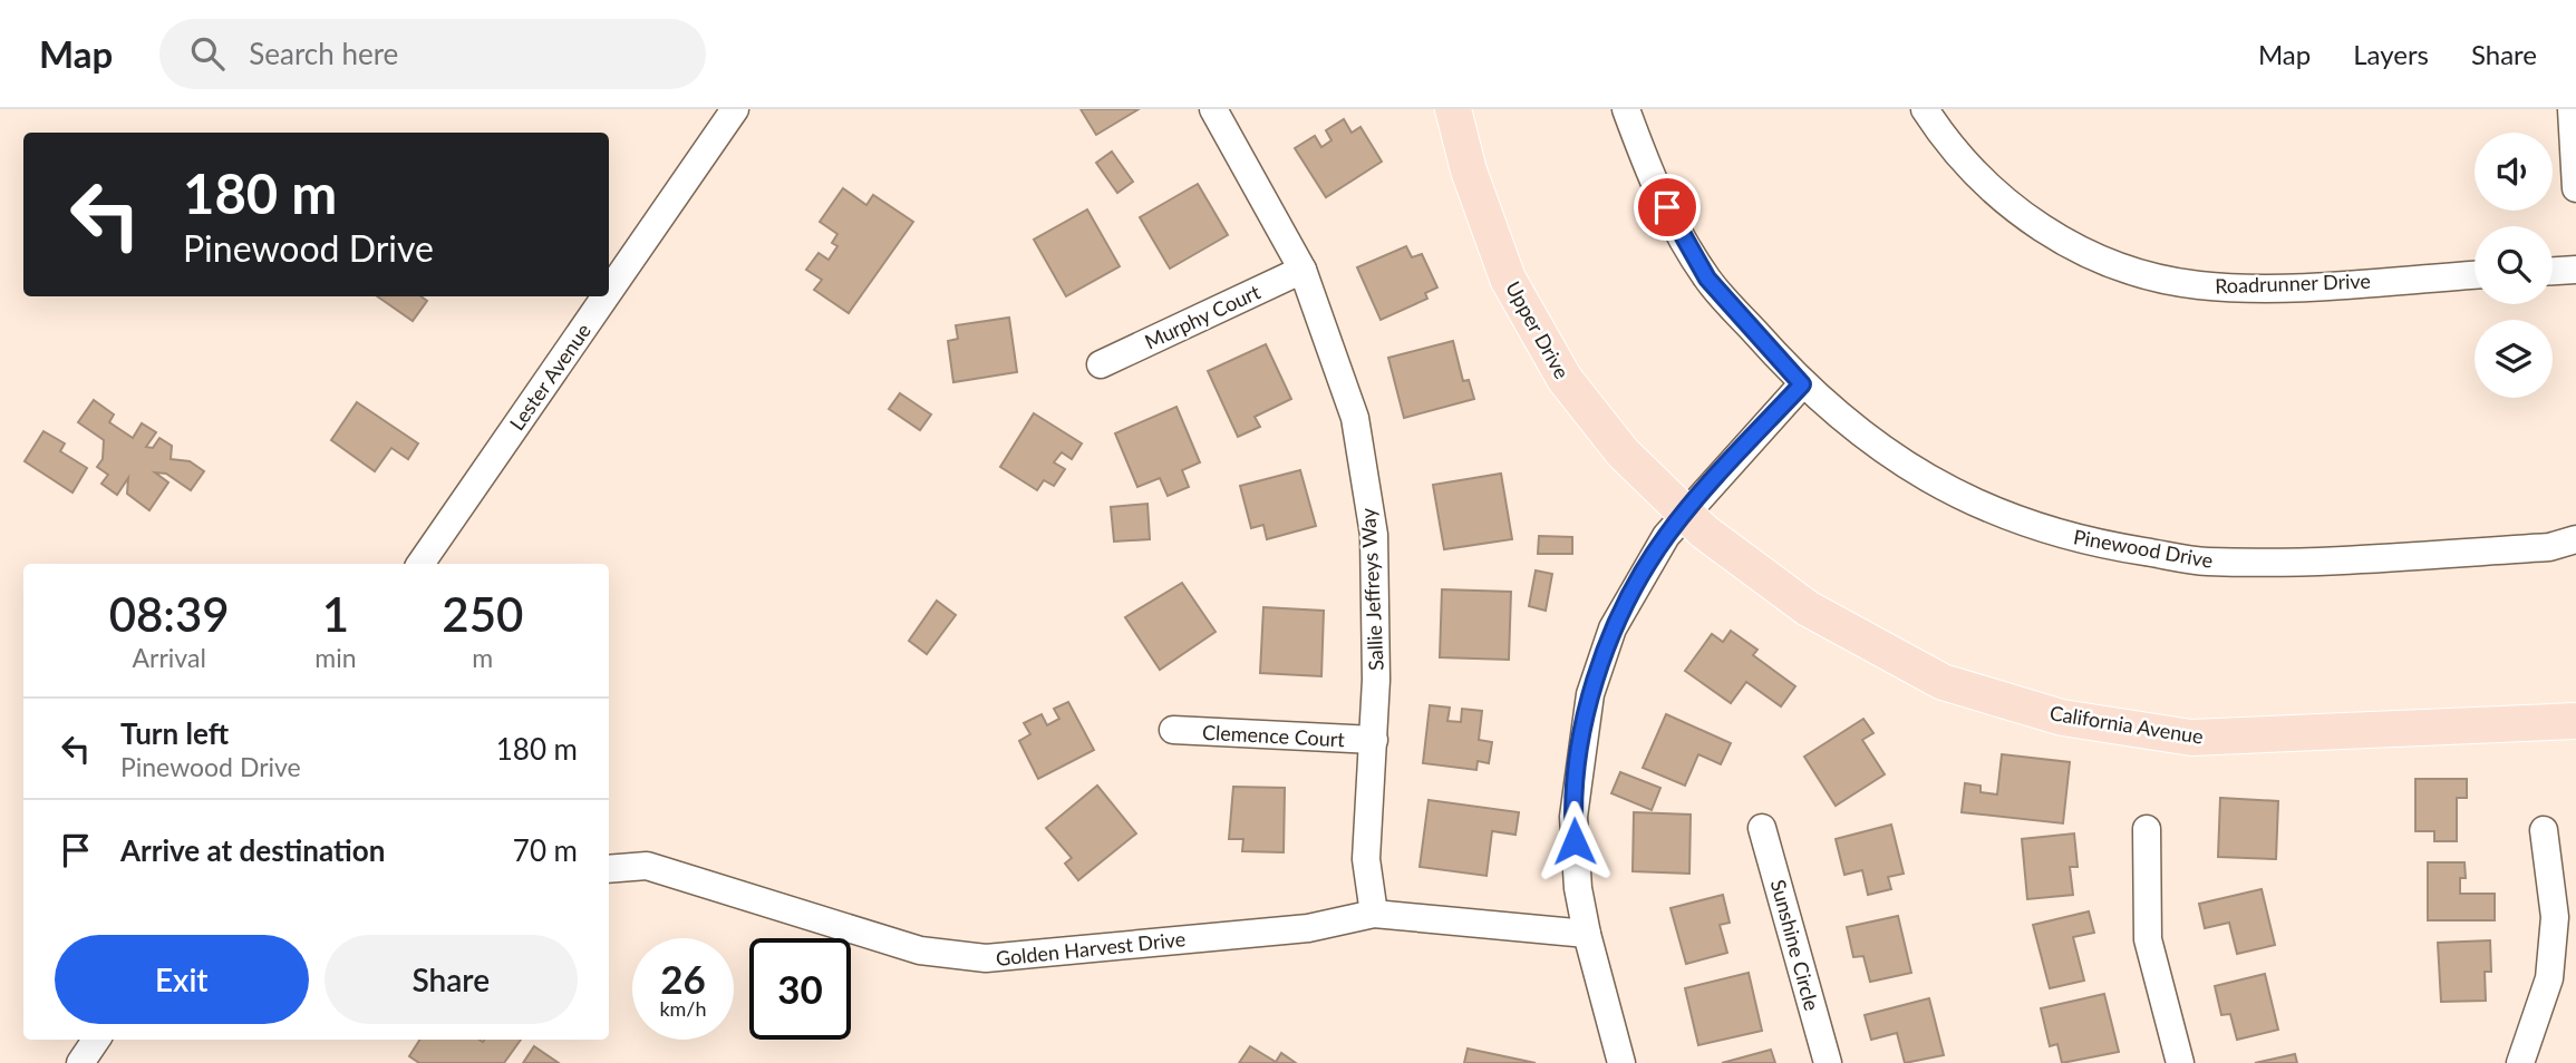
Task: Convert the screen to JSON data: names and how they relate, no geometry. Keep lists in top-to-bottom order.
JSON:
{
  "streets": {
    "main road": ["Upper Drive", "California Avenue"],
    "street": [
      "Roadrunner Drive",
      "Murphy Court",
      "Lester Avenue",
      "Pinewood Drive",
      "Sallie Jeffreys Way",
      "Clemence Court",
      "Sunshine Circle",
      "Golden Harvest Drive"
    ]
  },
  "crossings": [
    ["Murphy Court", "Sallie Jeffreys Way"],
    ["Upper Drive", "California Avenue"],
    ["Sallie Jeffreys Way", "Clemence Court"],
    ["Sallie Jeffreys Way", "Golden Harvest Drive"]
  ],
  "page": {
    "header": "Map",
    "search": "Search here",
    "nav": ["Map", "Layers", "Share"],
    "turn": ["180 m", "Pinewood Drive"],
    "eta": [
      "08:39",
      "Arrival",
      "1",
      "min",
      "250",
      "m"
    ],
    "list": [
      {
        "name": "Turn left",
        "note": "Pinewood Drive",
        "value": "180 m"
      },
      {
        "name": "Arrive at destination",
        "value": "70 m"
      }
    ],
    "buttons": ["Exit", "Share"],
    "speed": "26 km/h",
    "limit": "30"
  }
}
